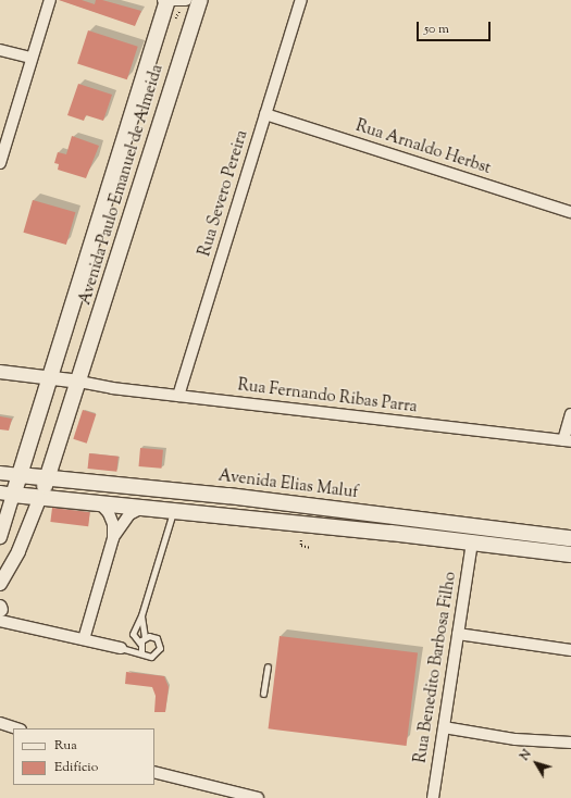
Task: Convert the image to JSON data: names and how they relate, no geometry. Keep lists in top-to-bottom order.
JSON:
{
  "streets": {
    "main road": ["Avenida Paulo Emanuel de Almeida", "Avenida Elias Maluf"],
    "street": [
      "Rua Arnaldo Herbst",
      "Rua Severo Pereira",
      "Rua Fernando Ribas Parra",
      "Rua Benedito Barbosa Filho"
    ]
  },
  "crossings": [
    ["Rua Arnaldo Herbst", "Rua Severo Pereira"],
    ["Avenida Paulo Emanuel de Almeida", "Rua Fernando Ribas Parra"],
    ["Avenida Paulo Emanuel de Almeida", "Avenida Elias Maluf"],
    ["Rua Severo Pereira", "Rua Fernando Ribas Parra"]
  ],
  "legend": ["Rua", "Edifício"],
  "scale_bar": "50 m",
  "north": "top left"
}
